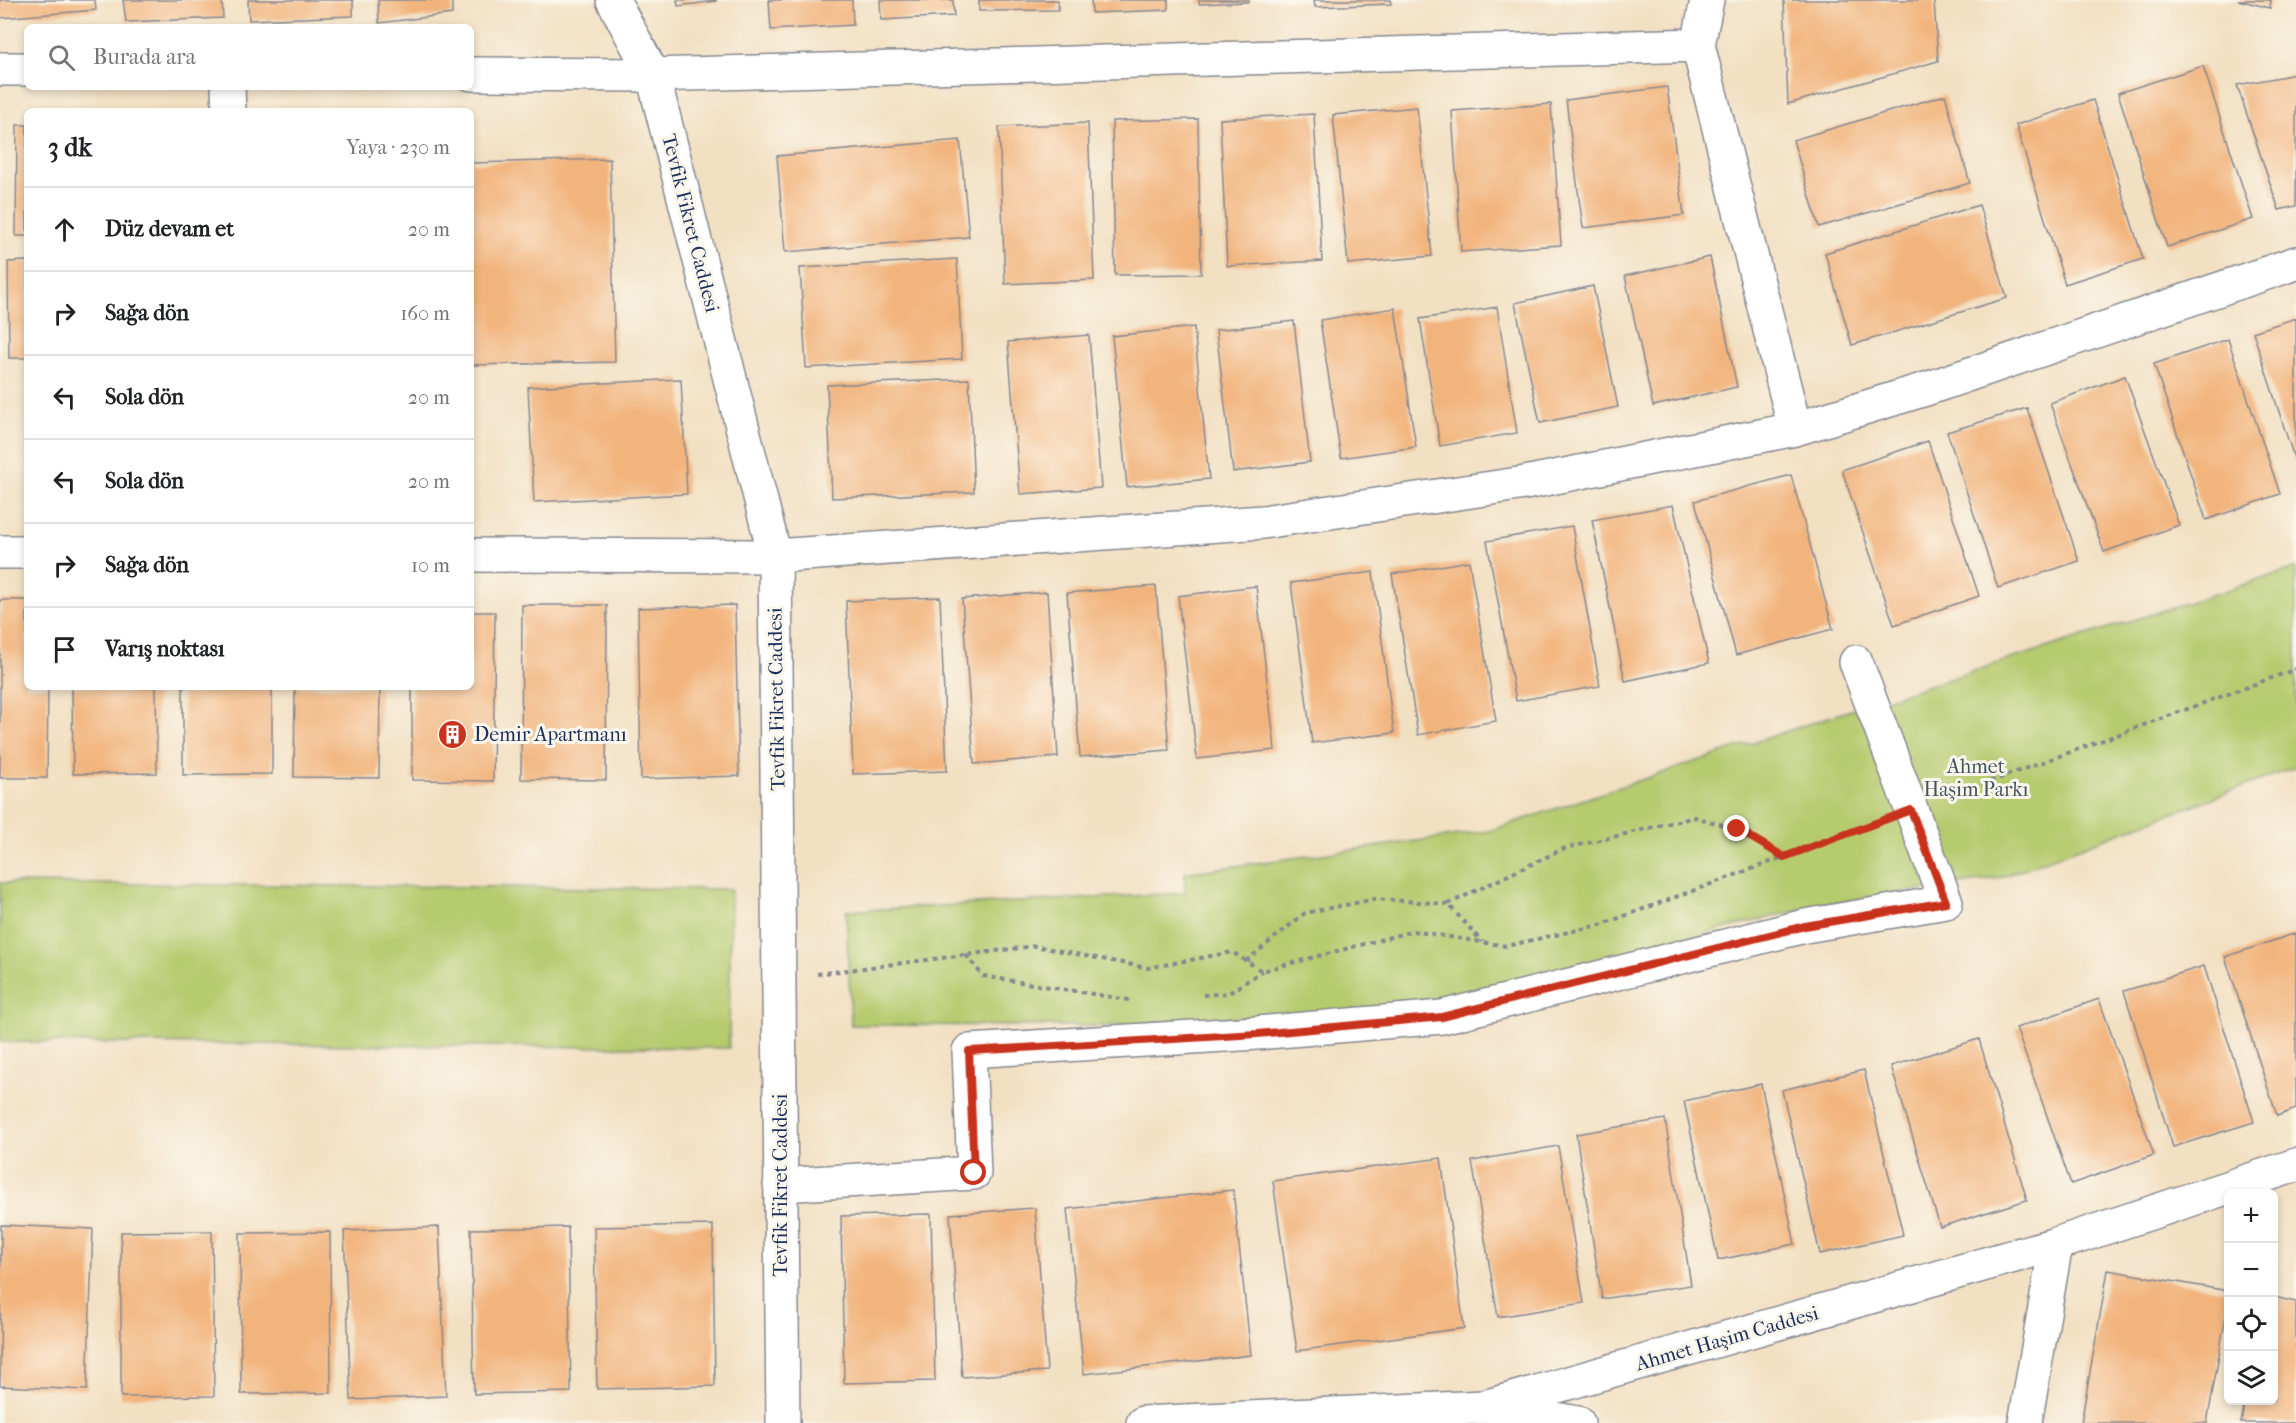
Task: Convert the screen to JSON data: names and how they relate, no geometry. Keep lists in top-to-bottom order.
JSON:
{
  "streets": {
    "street": ["Tevfik Fikret Caddesi", "Ahmet Haşim Caddesi"]
  },
  "parks": ["Ahmet Haşim Parkı"],
  "places": {
    "building": ["Demir Apartmanı"]
  },
  "page": {
    "search": "Burada ara",
    "heading": ["3 dk", "Yaya · 230 m"],
    "list": [
      ["Düz devam et", "20 m"],
      ["Sağa dön", "160 m"],
      ["Sola dön", "20 m"],
      ["Sola dön", "20 m"],
      ["Sağa dön", "10 m"],
      "Varış noktası"
    ],
    "map_buttons": ["+", "−"]
  }
}
